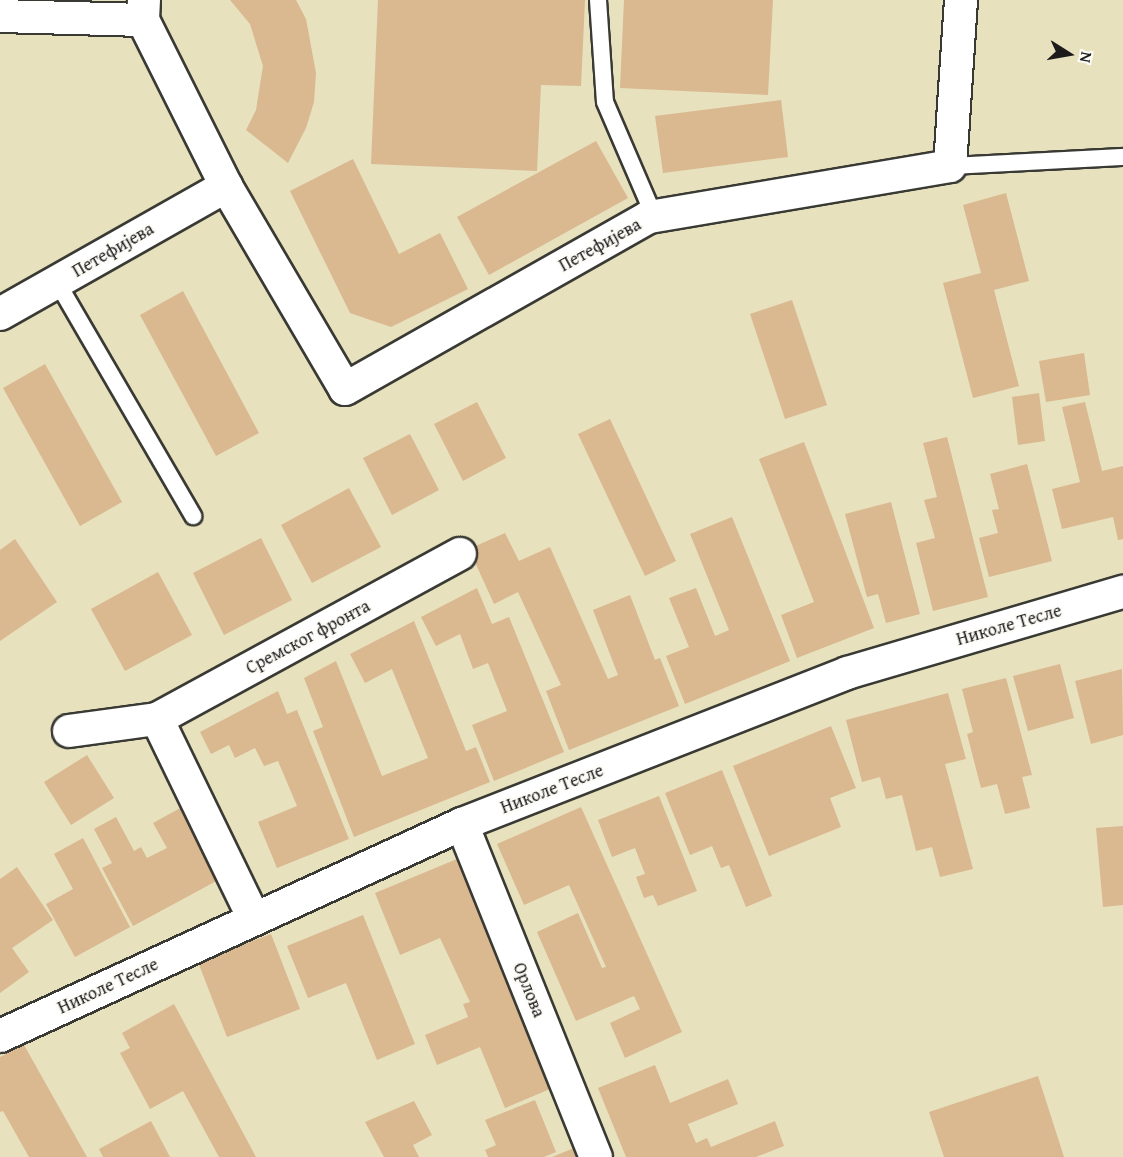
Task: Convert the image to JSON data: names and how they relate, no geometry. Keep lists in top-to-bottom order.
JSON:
{
  "streets": {
    "street": [
      "Петефијева",
      "Николе Тесле",
      "Сремског фронта",
      "Орлова"
    ]
  },
  "crossings": [
    ["Николе Тесле", "Орлова"]
  ],
  "north": "right"
}
